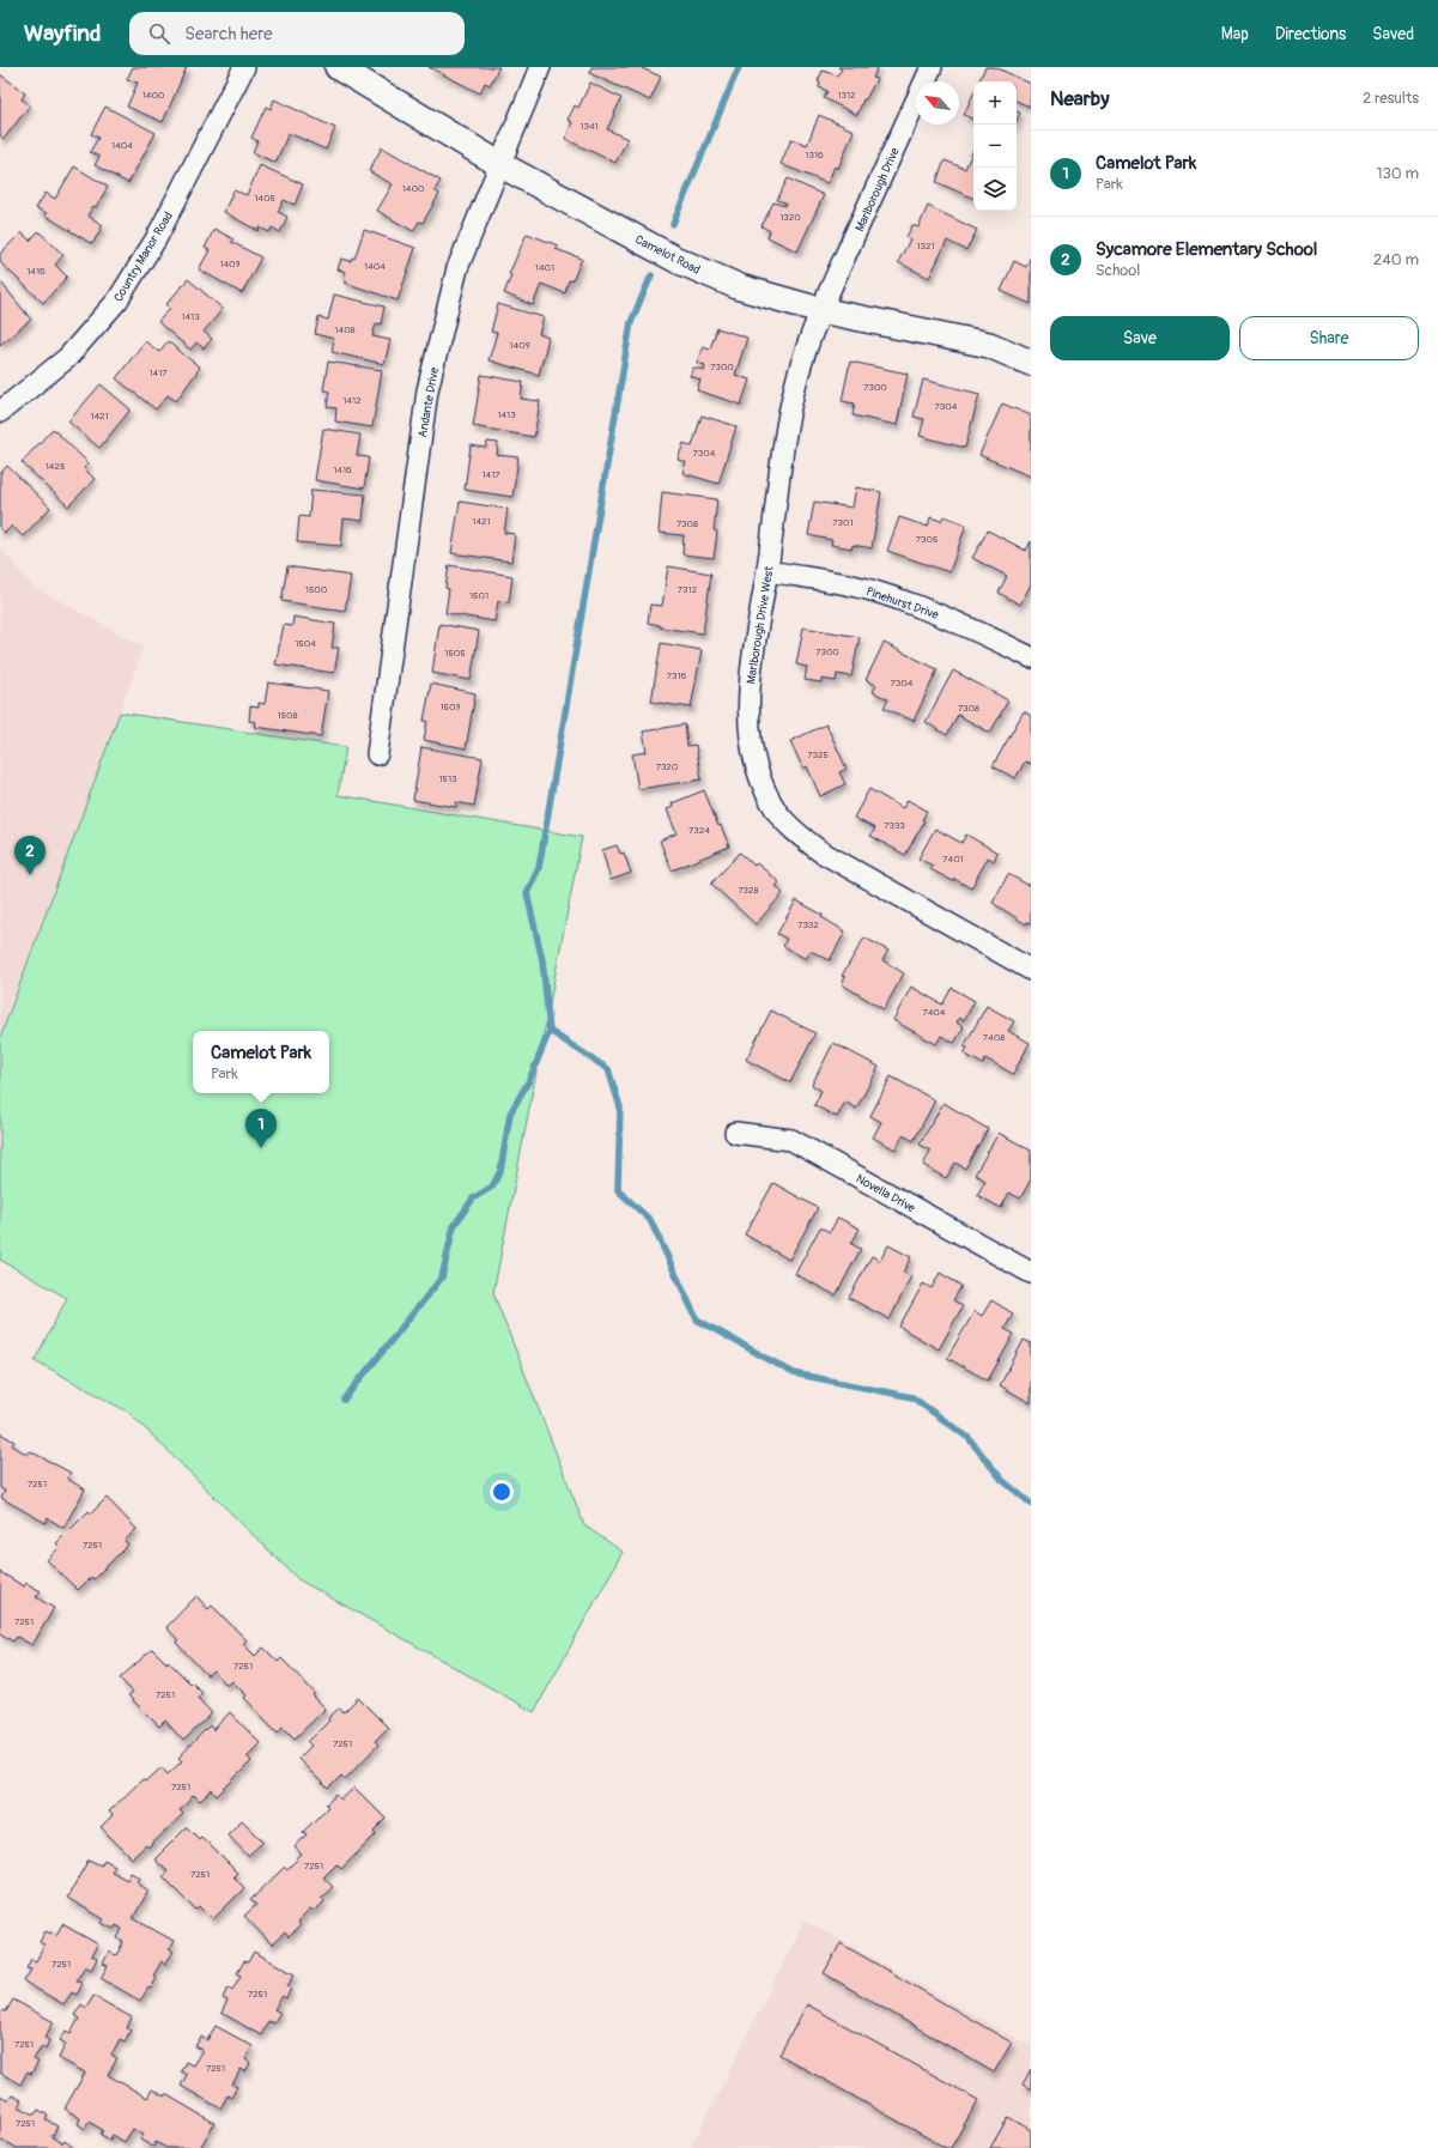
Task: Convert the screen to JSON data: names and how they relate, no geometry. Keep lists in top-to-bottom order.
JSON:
{
  "streets": {
    "street": [
      "Marlborough Drive",
      "Camelot Road",
      "Country Manor Road",
      "Andante Drive",
      "Pinehurst Drive",
      "Marlborough Drive West",
      "Novella Drive"
    ]
  },
  "crossings": [
    ["Marlborough Drive", "Camelot Road"],
    ["Marlborough Drive", "Marlborough Drive West"],
    ["Camelot Road", "Andante Drive"],
    ["Camelot Road", "Marlborough Drive West"],
    ["Pinehurst Drive", "Marlborough Drive West"]
  ],
  "house_numbers": [
    "1400",
    "1312",
    "1341",
    "1404",
    "1316",
    "1400",
    "1405",
    "1320",
    "1321",
    "1409",
    "1404",
    "1401",
    "1416",
    "1413",
    "1408",
    "1409",
    "7300",
    "1417",
    "7300",
    "1412",
    "7304",
    "1413",
    "1421",
    "7304",
    "1425",
    "1416",
    "1417",
    "1421",
    "7301",
    "7308",
    "7305",
    "1500",
    "7312",
    "1501",
    "1504",
    "7300",
    "1505",
    "7316",
    "7304",
    "1509",
    "7308",
    "1508",
    "7325",
    "7320",
    "1513",
    "7333",
    "7324",
    "7401",
    "7328",
    "7332",
    "7404",
    "7408",
    "7251",
    "7251",
    "7251",
    "7251",
    "7251",
    "7251",
    "7251",
    "7251",
    "7251",
    "7251",
    "7251",
    "7251",
    "7251",
    "7251"
  ],
  "north": "top left",
  "page": {
    "header": "Wayfind",
    "search": "Search here",
    "nav": ["Map", "Directions", "Saved"],
    "heading": ["Nearby", "2 results"],
    "map_buttons": ["+", "−"],
    "list": [
      {
        "mark": "1",
        "name": "Camelot Park",
        "note": "Park",
        "value": "130 m"
      },
      {
        "mark": "2",
        "name": "Sycamore Elementary School",
        "note": "School",
        "value": "240 m"
      }
    ],
    "buttons": ["Save", "Share"],
    "pins": ["2", "1"],
    "popup": ["Camelot Park", "Park"]
  }
}
